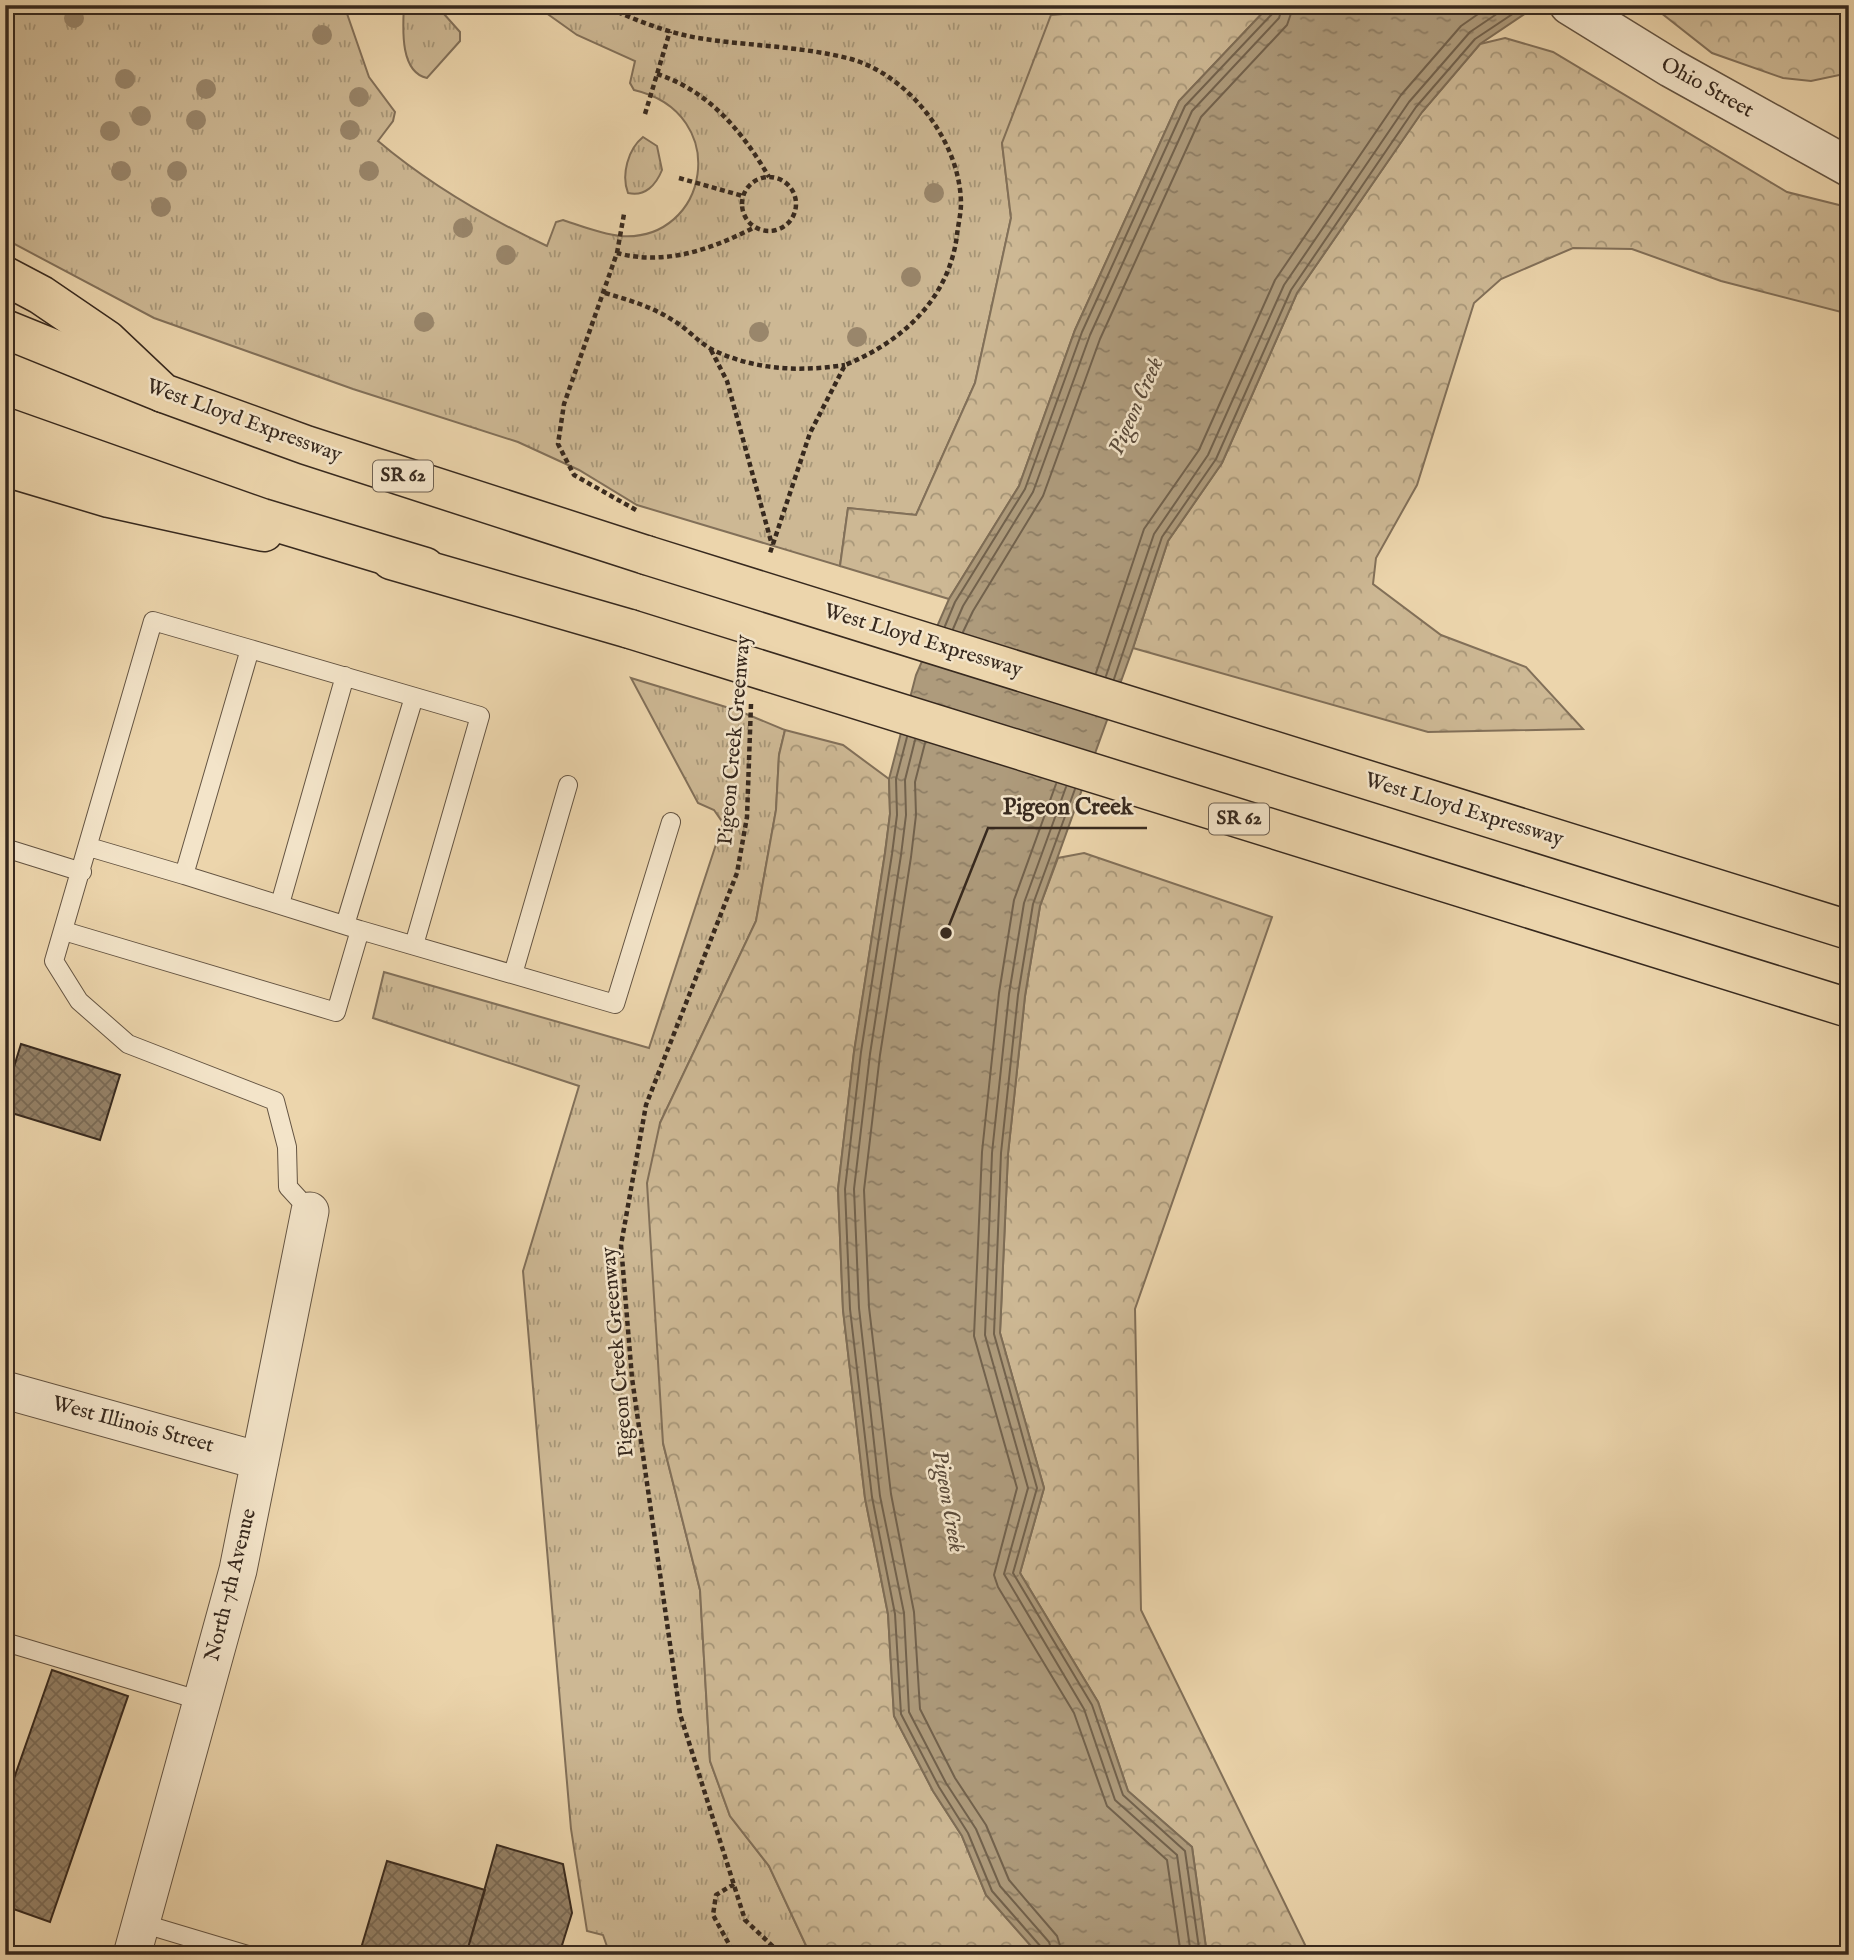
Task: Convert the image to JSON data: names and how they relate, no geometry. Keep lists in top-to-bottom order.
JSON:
{
  "streets": {
    "highway": ["West Lloyd Expressway", "SR 62"],
    "street": ["Ohio Street", "West Illinois Street", "North 7th Avenue"],
    "path": ["Pigeon Creek Greenway"]
  },
  "crossings": [
    ["West Illinois Street", "North 7th Avenue"]
  ],
  "water": ["Pigeon Creek"],
  "places": ["Pigeon Creek"]
}
